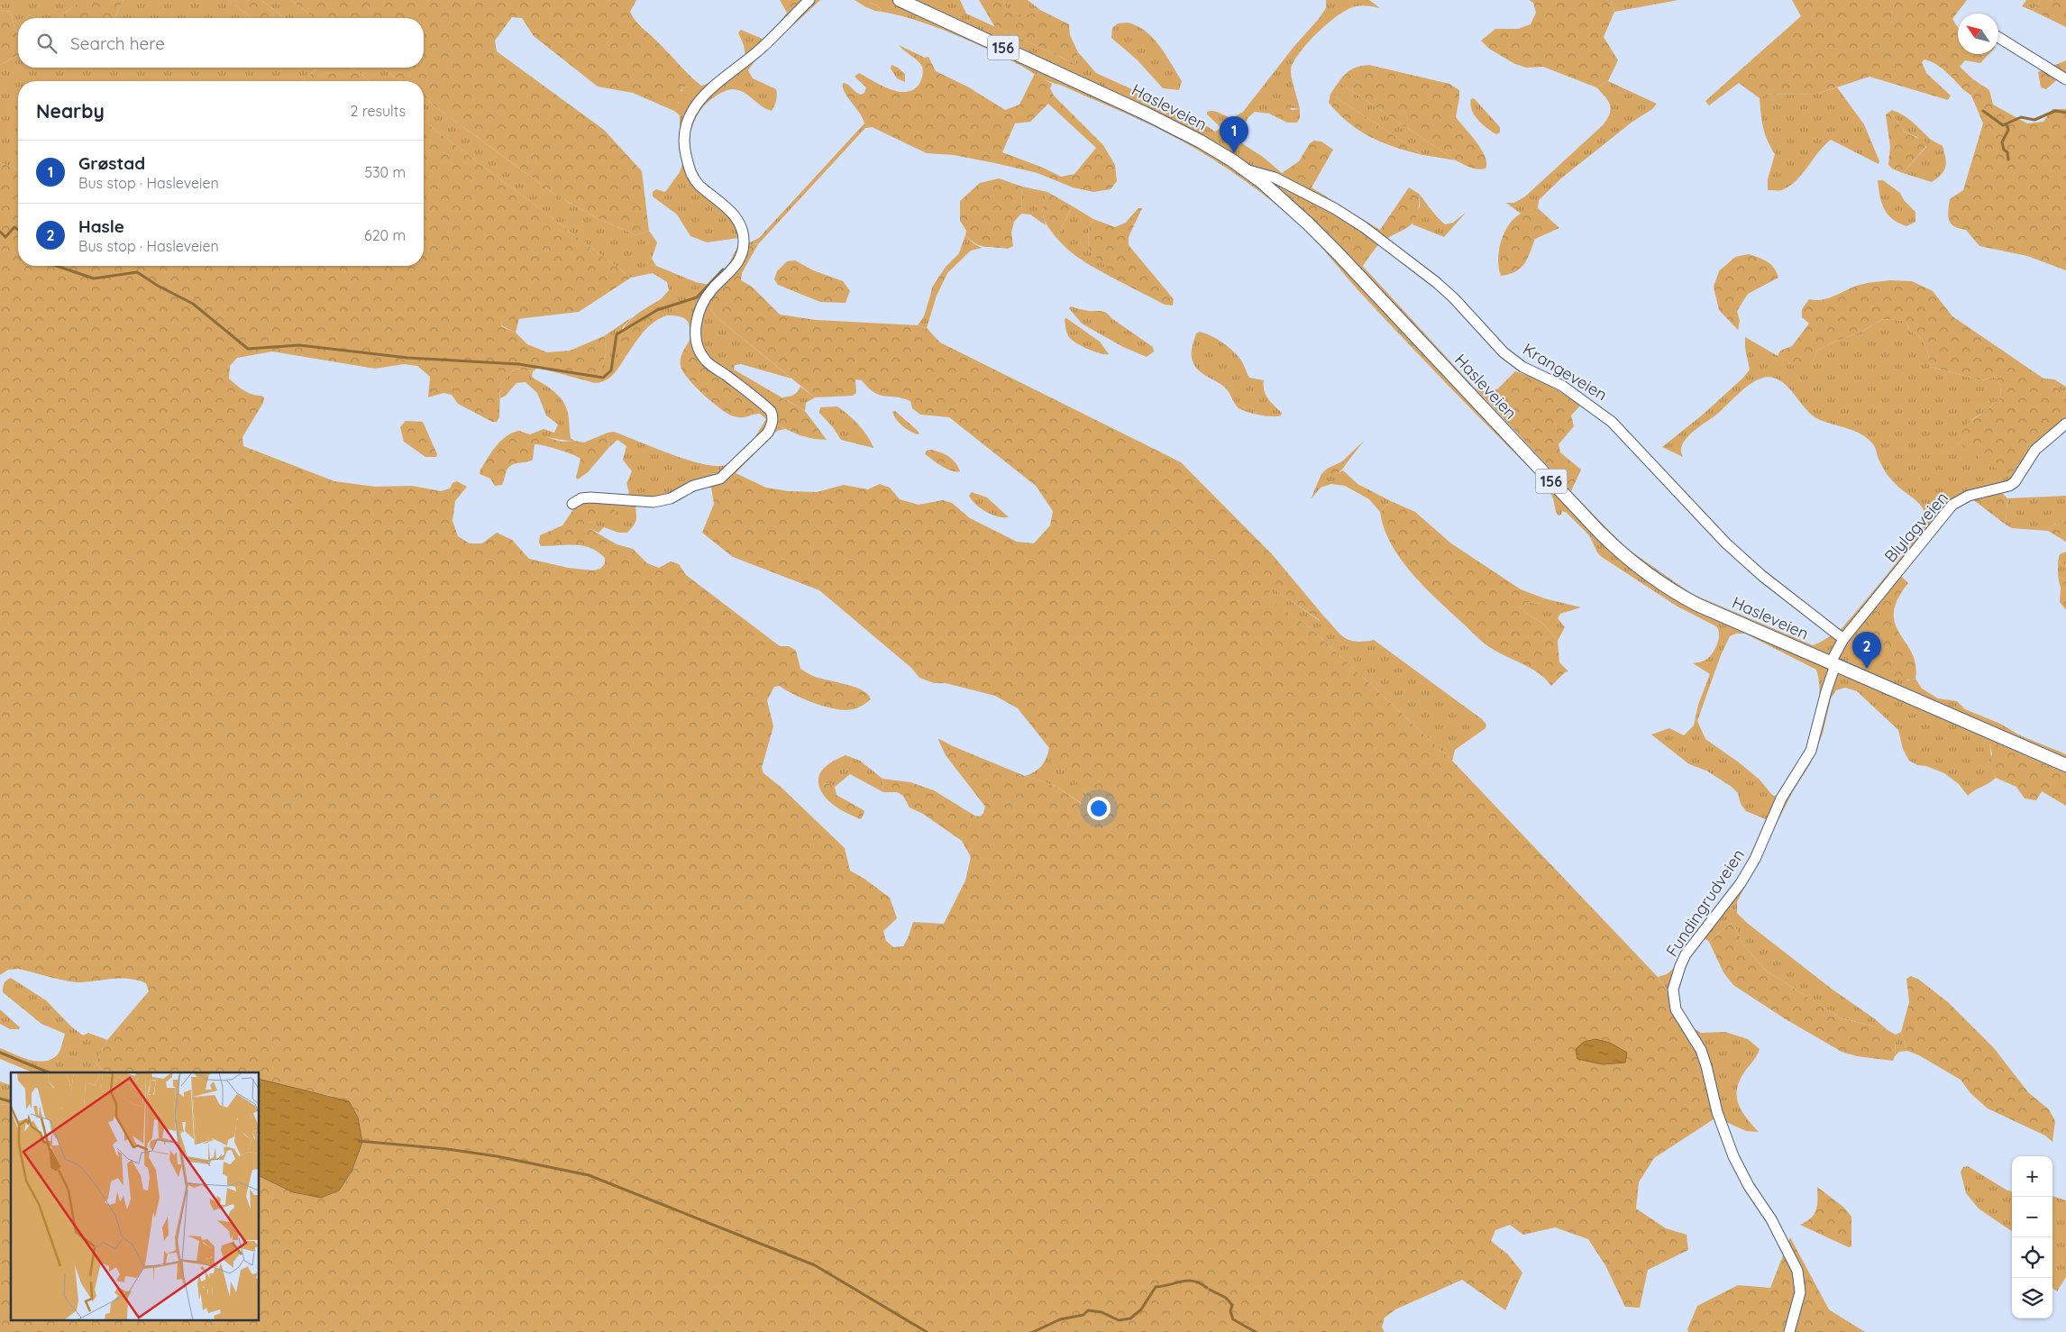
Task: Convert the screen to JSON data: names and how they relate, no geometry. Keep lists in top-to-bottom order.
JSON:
{
  "streets": {
    "main road": ["156", "Hasleveien"],
    "street": ["Krangeveien", "Blylagveien", "Fundingrudveien"]
  },
  "crossings": [
    ["Hasleveien", "Krangeveien"],
    ["Hasleveien", "Blylagveien"],
    ["Hasleveien", "Fundingrudveien"],
    ["Krangeveien", "Blylagveien"],
    ["Blylagveien", "Fundingrudveien"]
  ],
  "north": "top left",
  "page": {
    "search": "Search here",
    "heading": ["Nearby", "2 results"],
    "pins": ["1", "2"],
    "list": [
      {
        "mark": "1",
        "name": "Grøstad",
        "note": "Bus stop · Hasleveien",
        "value": "530 m"
      },
      {
        "mark": "2",
        "name": "Hasle",
        "note": "Bus stop · Hasleveien",
        "value": "620 m"
      }
    ],
    "map_buttons": ["+", "−"]
  }
}
